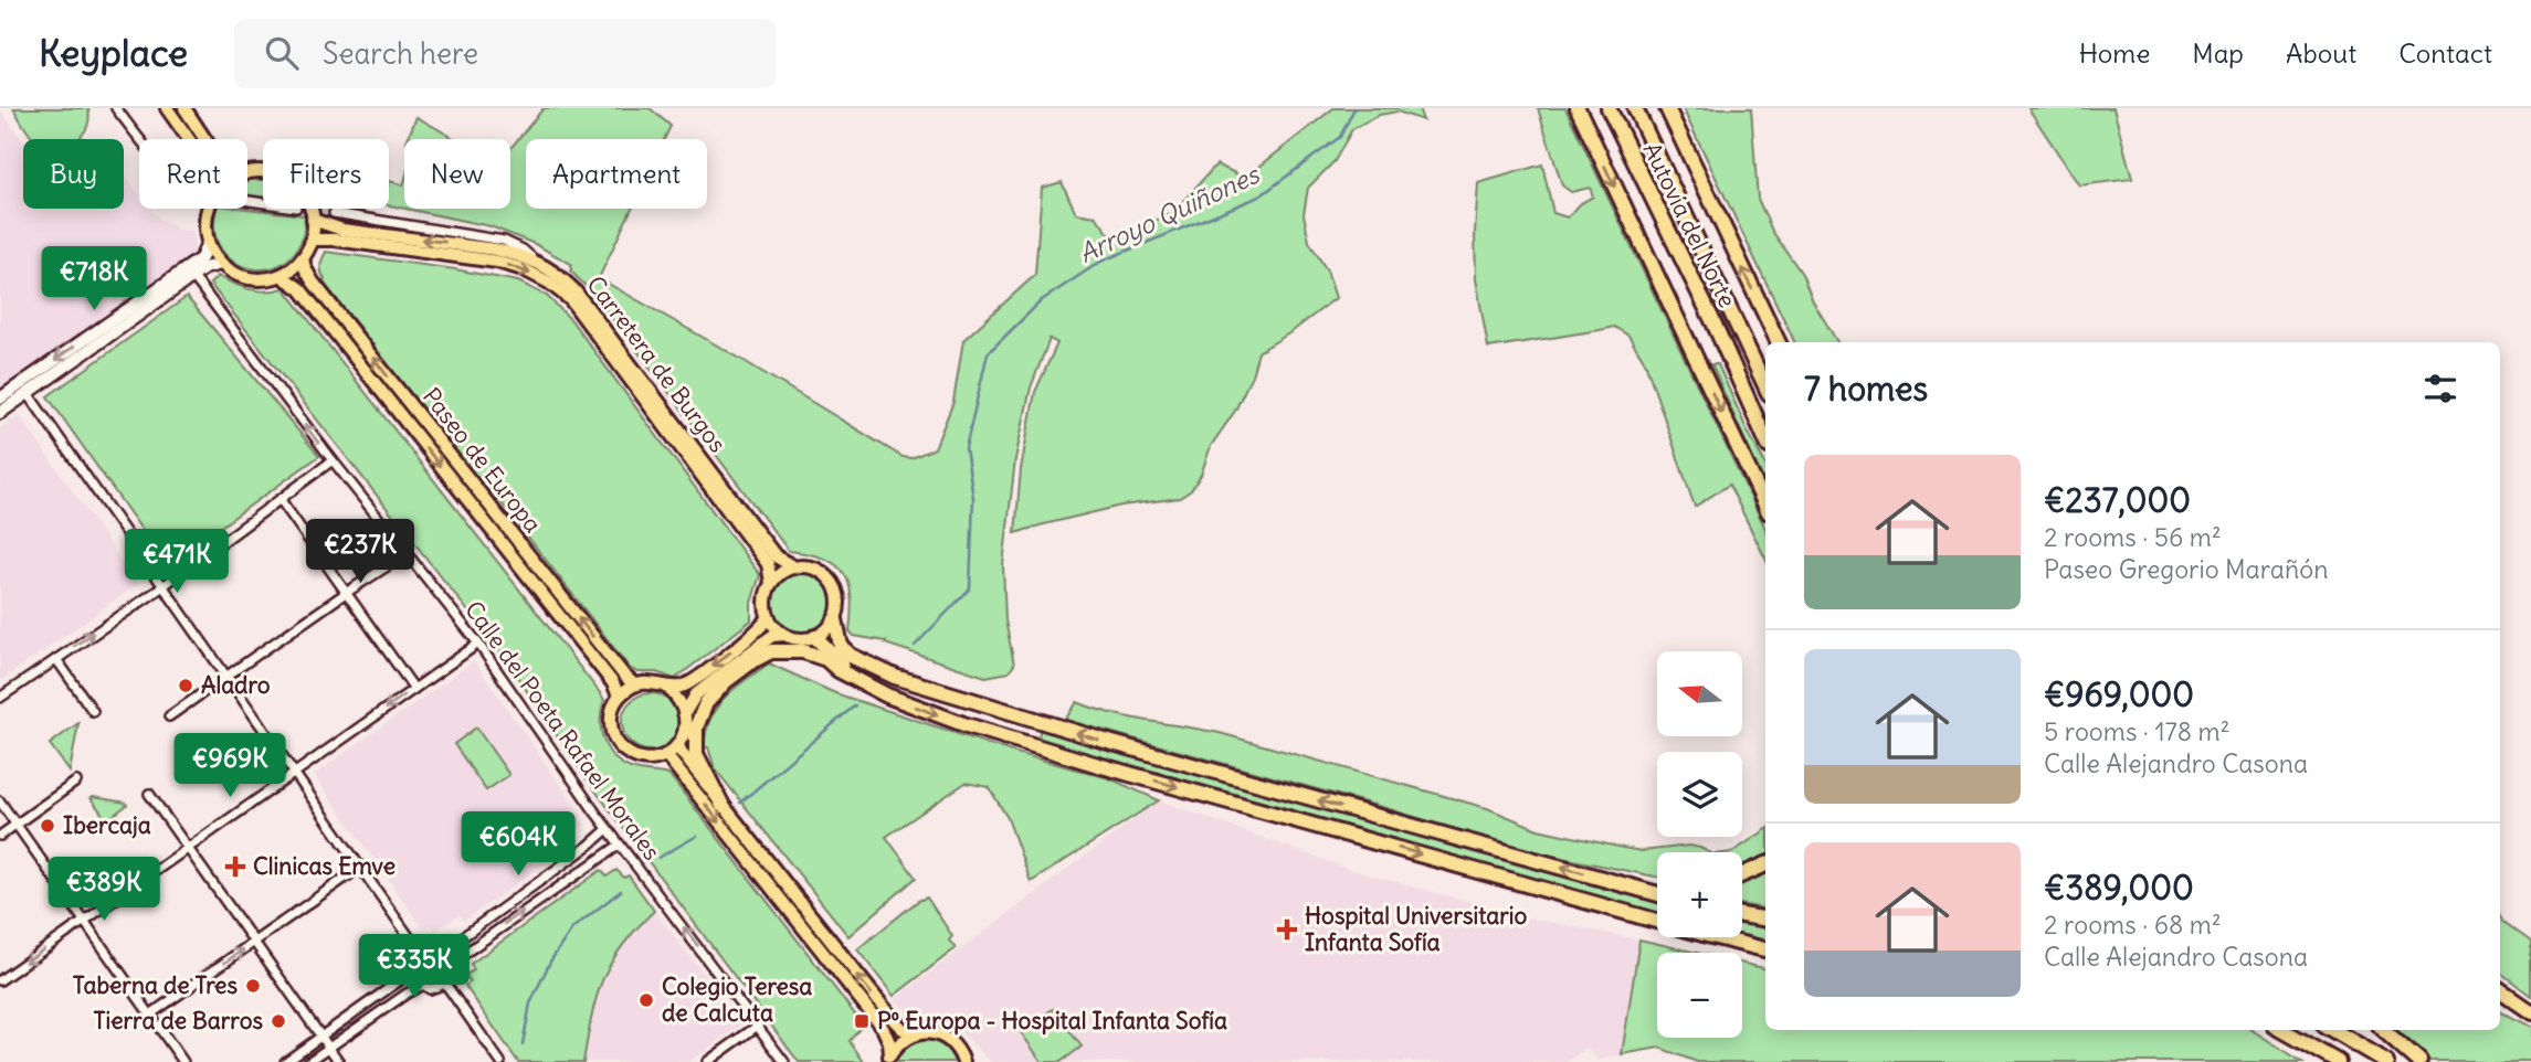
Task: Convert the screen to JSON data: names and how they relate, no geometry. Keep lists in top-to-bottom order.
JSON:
{
  "streets": {
    "highway": ["Autovía del Norte"],
    "main road": ["Carretera de Burgos", "Paseo de Europa"],
    "street": ["Calle del Poeta Rafael Morales"]
  },
  "one_way": ["Calle del Poeta Rafael Morales"],
  "water": ["Arroyo Quiñones"],
  "places": {
    "other": [
      "Aladro",
      "Ibercaja",
      "Taberna de Tres",
      "Colegio Teresa de Calcuta",
      "Tierra de Barros"
    ],
    "health": ["Clinicas Emve", "Hospital Universitario Infanta Sofía"],
    "transit": ["Pº Europa - Hospital Infanta Sofía"]
  },
  "north": "left",
  "page": {
    "header": "Keyplace",
    "search": "Search here",
    "nav": [
      "Home",
      "Map",
      "About",
      "Contact"
    ],
    "chip": [
      "Buy",
      "Rent",
      "Filters",
      "New",
      "Apartment"
    ],
    "price": [
      "€718K",
      "€237K",
      "€471K",
      "€969K",
      "€604K",
      "€389K",
      "€335K"
    ],
    "heading": "7 homes",
    "list": [
      {
        "name": "€237,000",
        "note": "2 rooms · 56 m² · Paseo Gregorio Marañón"
      },
      {
        "name": "€969,000",
        "note": "5 rooms · 178 m² · Calle Alejandro Casona"
      },
      {
        "name": "€389,000",
        "note": "2 rooms · 68 m² · Calle Alejandro Casona"
      }
    ],
    "map_buttons": ["+", "−"]
  }
}
